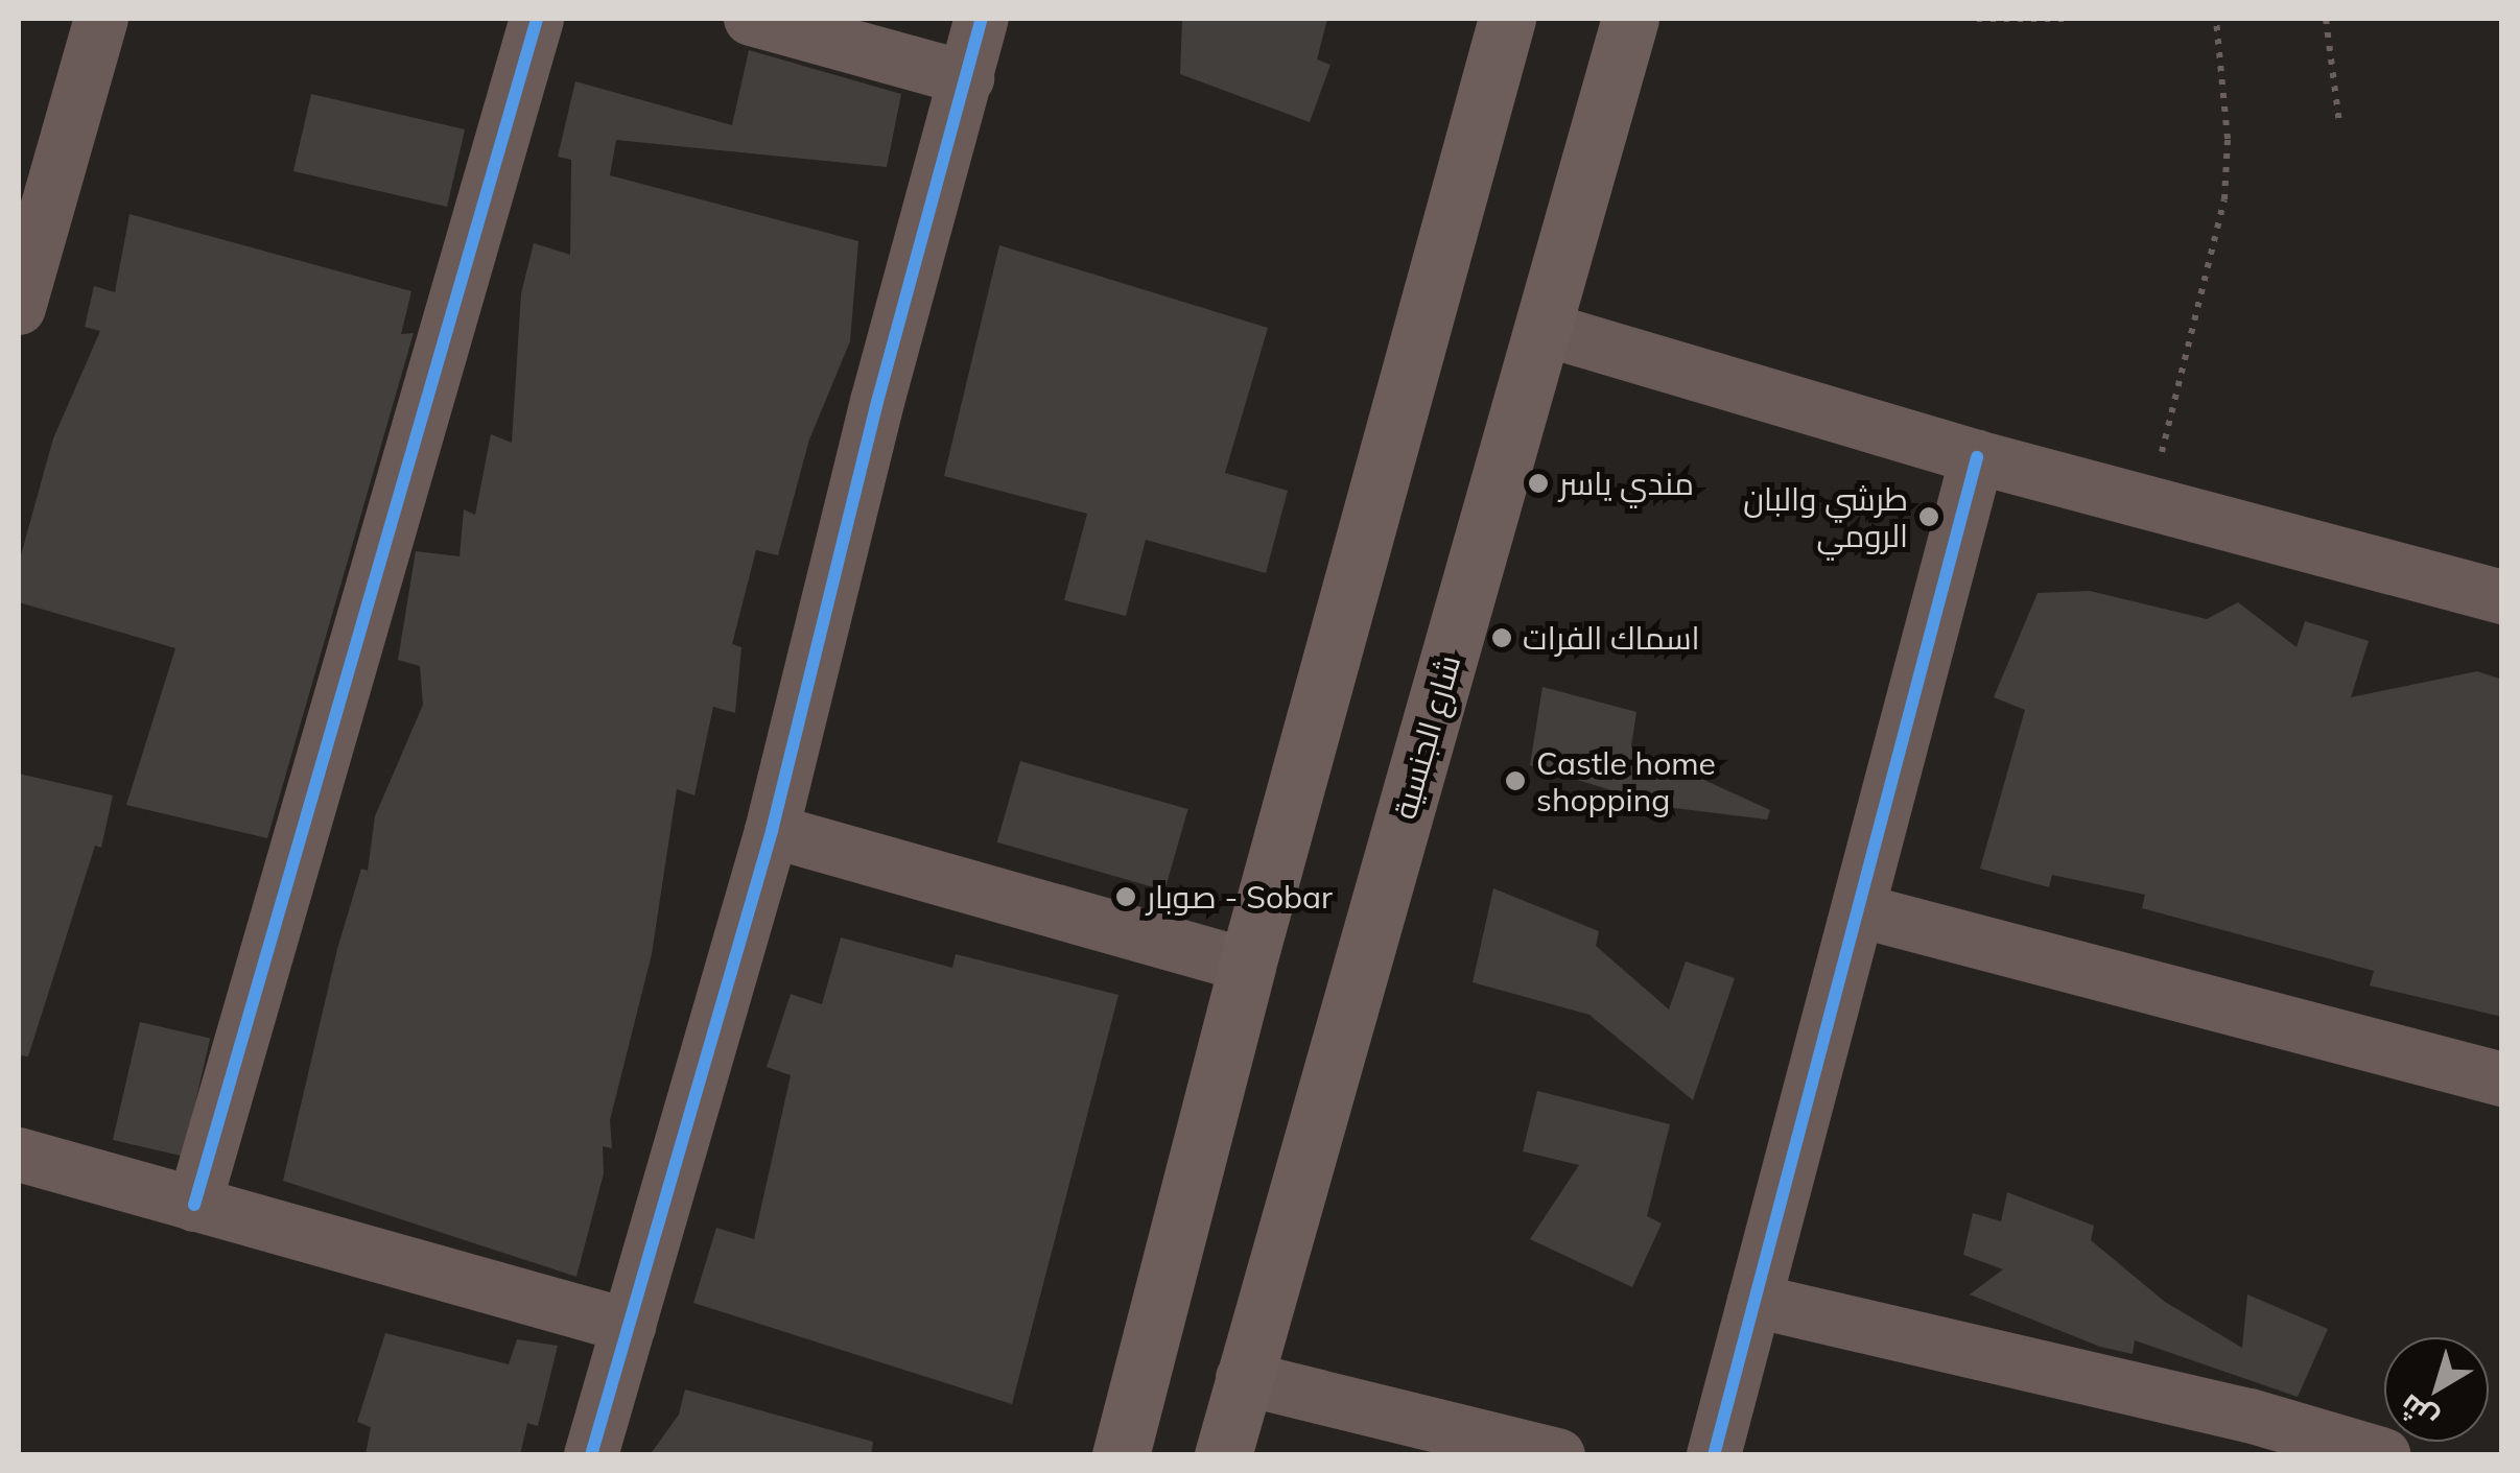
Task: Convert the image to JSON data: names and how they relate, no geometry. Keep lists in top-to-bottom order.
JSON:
{
  "streets": {
    "main road": ["شارع الجنسية"]
  },
  "places": [
    "مندي ياسر",
    "طرشي والبان الرومي",
    "اسماك الفرات",
    "Castle home shopping",
    "صوبار - Sobar"
  ],
  "north": "bottom left"
}
